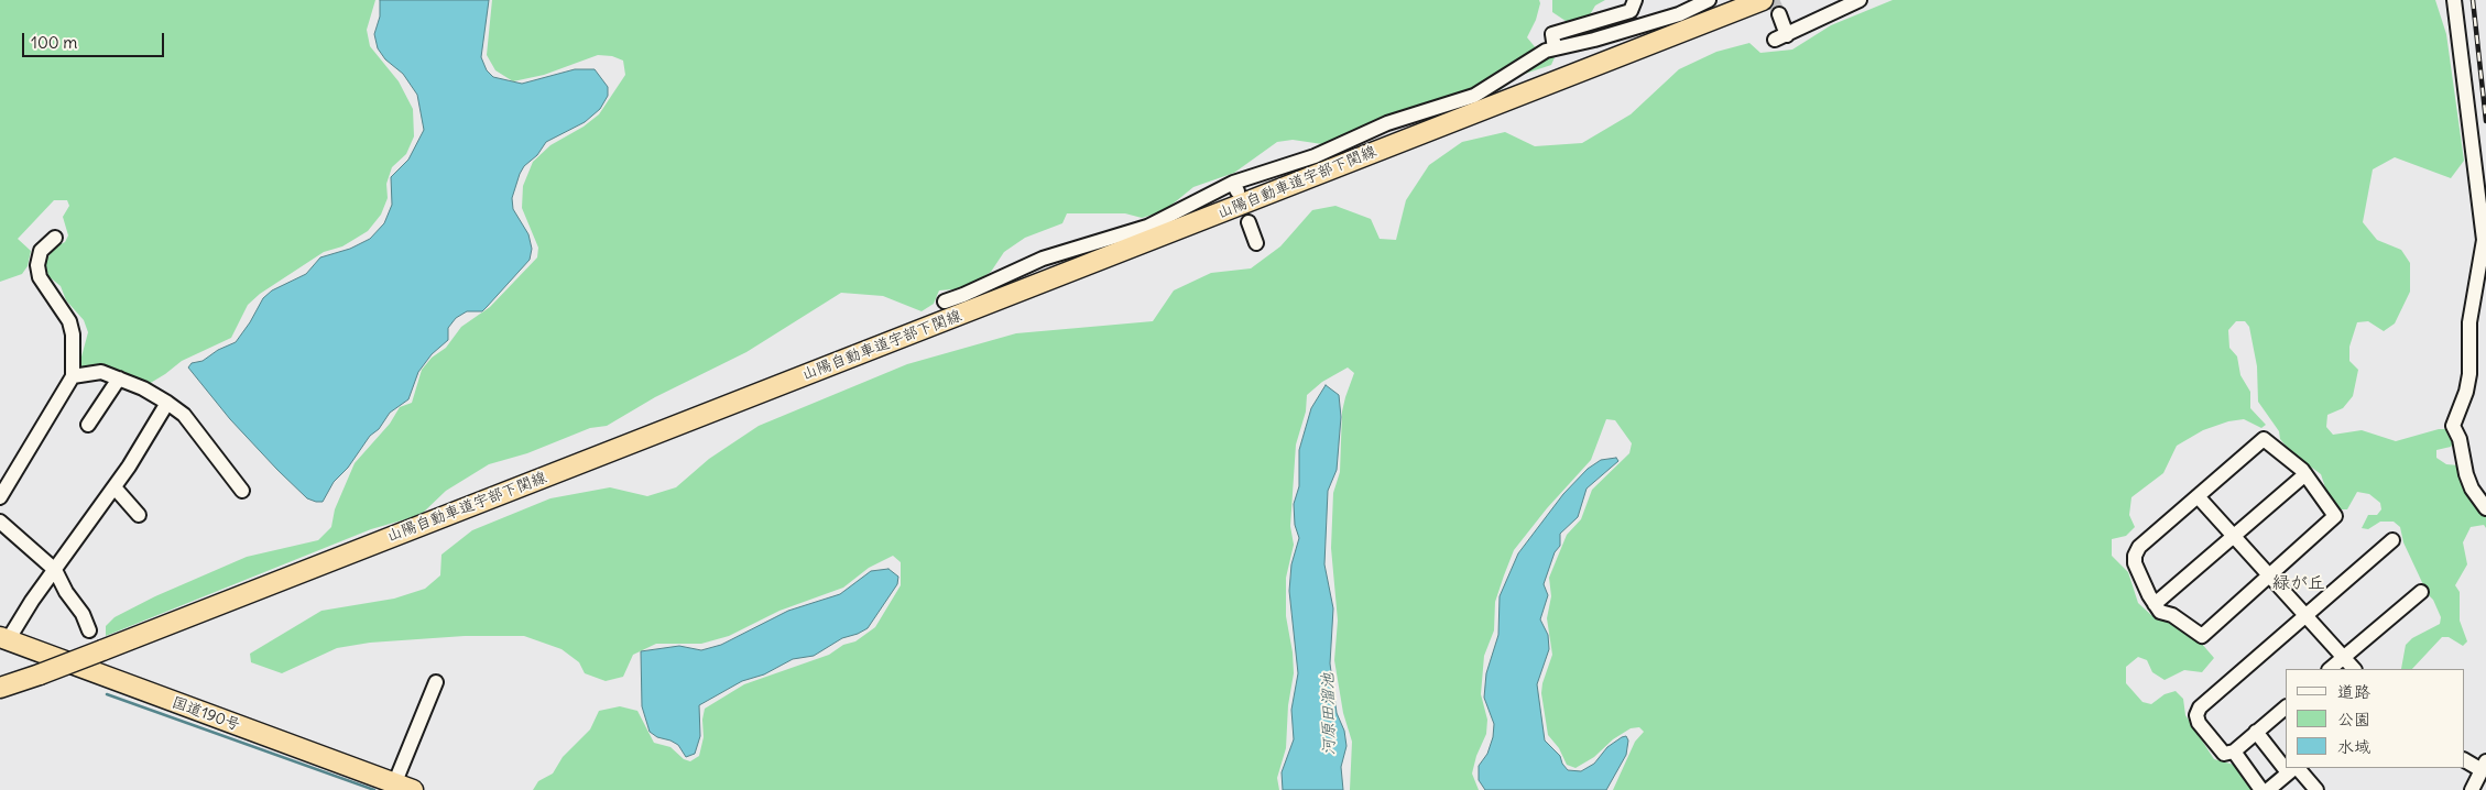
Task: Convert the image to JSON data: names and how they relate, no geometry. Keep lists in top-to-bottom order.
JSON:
{
  "streets": {
    "highway": ["山陽自動車道宇部下関線", "国道190号"]
  },
  "districts": ["緑が丘"],
  "water": ["河原田溜池"],
  "legend": ["道路", "公園", "水域"],
  "scale_bar": "100 m"
}
